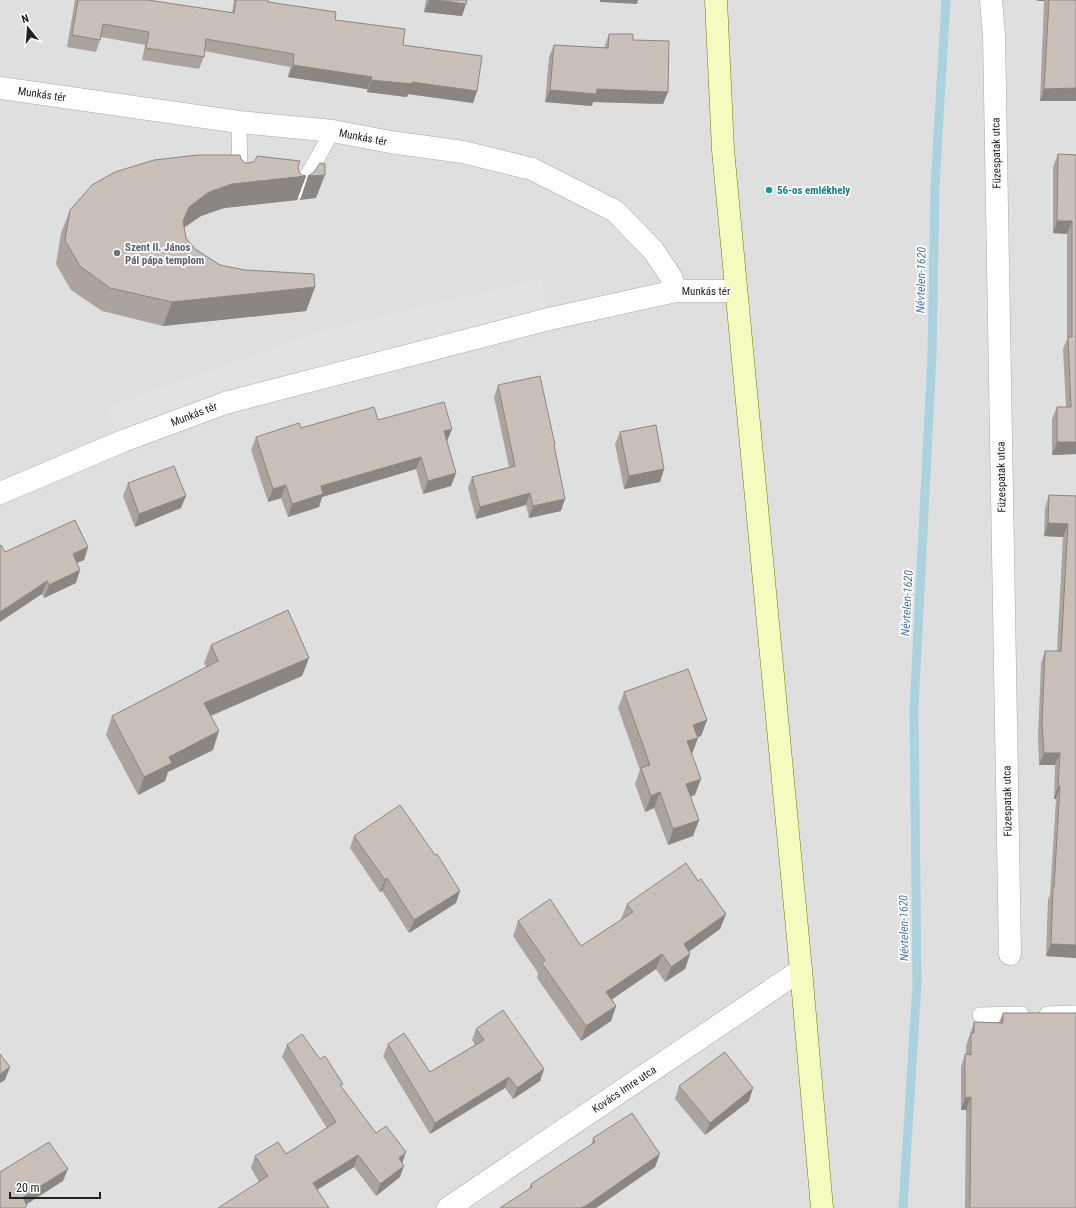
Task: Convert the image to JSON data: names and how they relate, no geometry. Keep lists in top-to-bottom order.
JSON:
{
  "streets": {
    "street": ["Munkás tér", "Füzespatak utca", "Kovács Imre utca"]
  },
  "water": ["Névtelen-1620"],
  "places": ["56-os emlékhely", "Szent II. János Pál pápa templom"],
  "scale_bar": "20 m",
  "north": "top"
}
